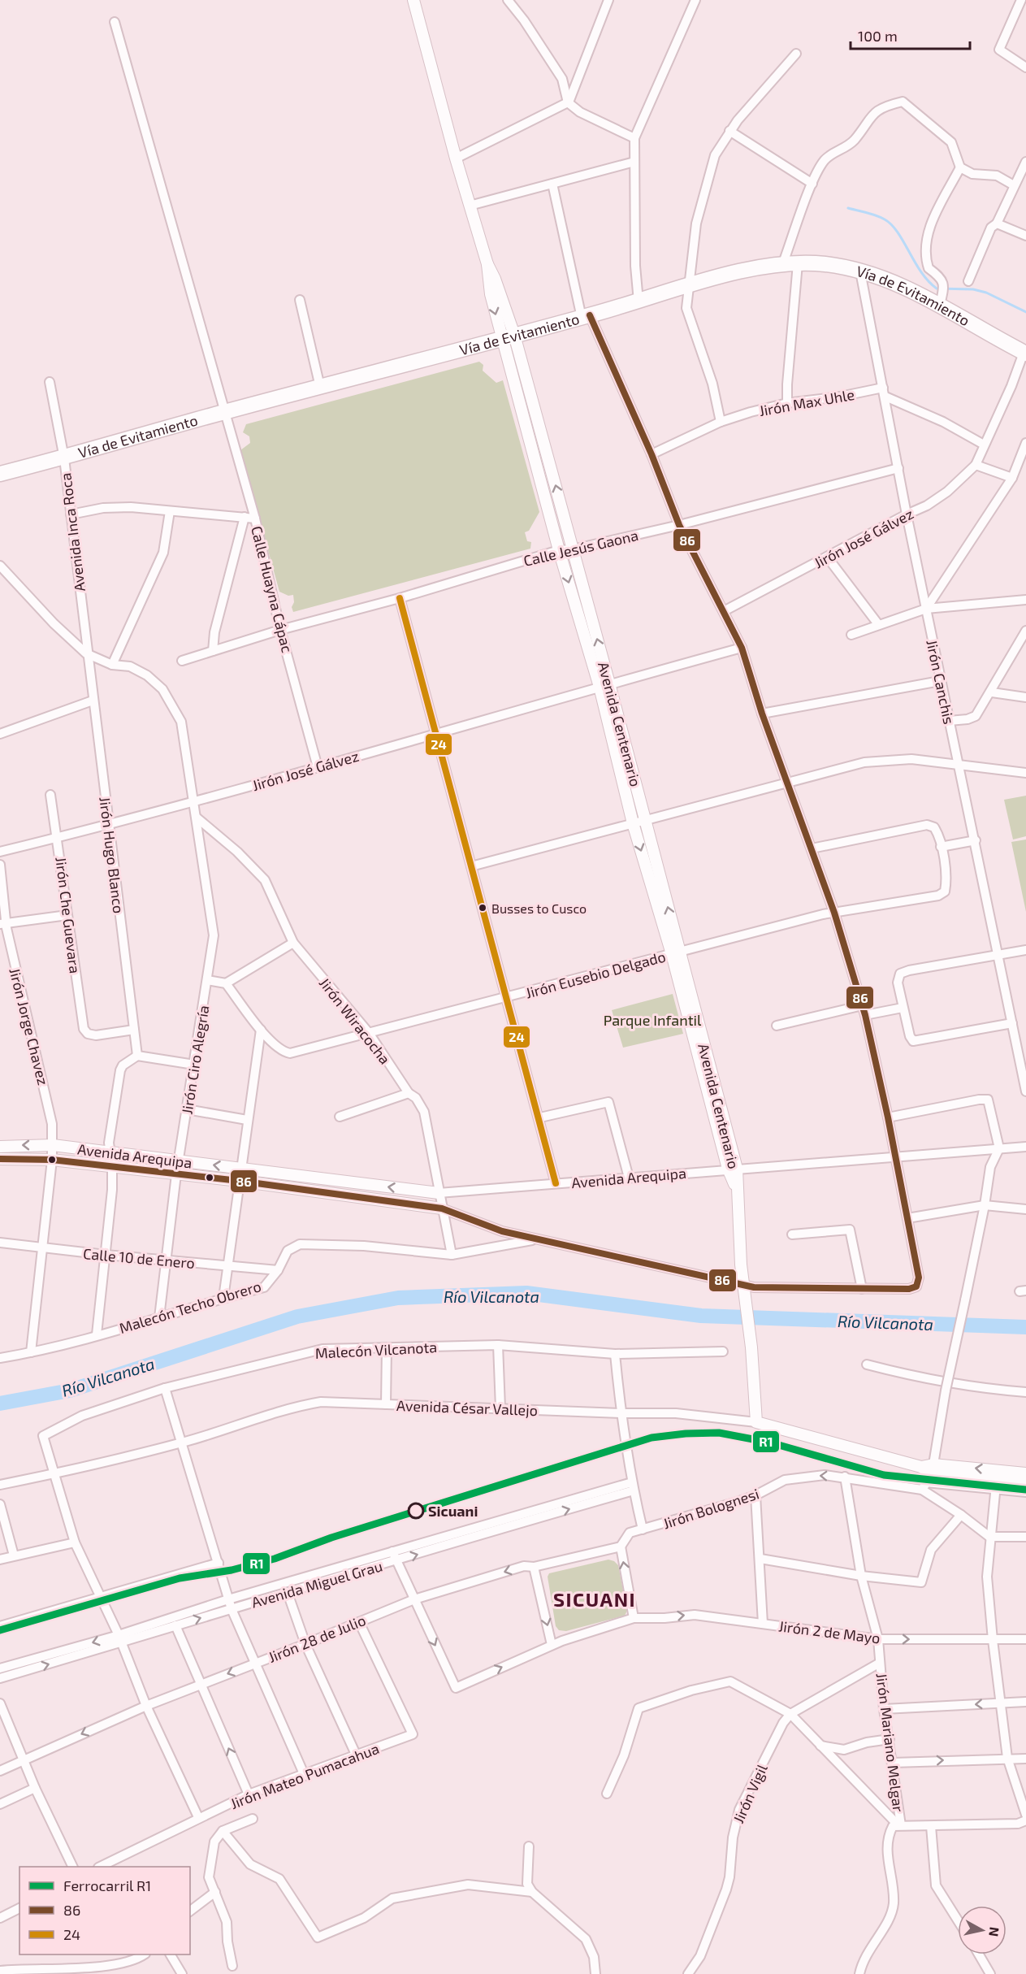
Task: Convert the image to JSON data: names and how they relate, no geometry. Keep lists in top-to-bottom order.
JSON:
{
  "streets": {
    "highway": ["Vía de Evitamiento"],
    "street": [
      "Jirón Max Uhle",
      "Avenida Inca Roca",
      "Jirón José Gálvez",
      "Calle Jesús Gaona",
      "Calle Huayna Cápac",
      "Jirón Canchis",
      "Avenida Centenario",
      "Jirón Hugo Blanco",
      "Jirón Che Guevara",
      "Jirón Eusebio Delgado",
      "Jirón Wiracocha",
      "Jirón Jorge Chavez",
      "Jirón Ciro Alegría",
      "Avenida Arequipa",
      "Calle 10 de Enero",
      "Malecón Techo Obrero",
      "Malecón Vilcanota",
      "Avenida César Vallejo",
      "Jirón Bolognesi",
      "Avenida Miguel Grau",
      "Jirón 2 de Mayo",
      "Jirón 28 de Julio",
      "Jirón Mariano Melgar",
      "Jirón Mateo Pumacahua",
      "Jirón Vigil"
    ]
  },
  "crossings": [
    ["Vía de Evitamiento", "Avenida Inca Roca"],
    ["Vía de Evitamiento", "Jirón José Gálvez"],
    ["Vía de Evitamiento", "Calle Huayna Cápac"],
    ["Vía de Evitamiento", "Jirón Canchis"],
    ["Vía de Evitamiento", "Avenida Centenario"],
    ["Jirón Max Uhle", "Jirón Canchis"],
    ["Avenida Inca Roca", "Jirón Hugo Blanco"],
    ["Jirón José Gálvez", "Calle Huayna Cápac"],
    ["Jirón José Gálvez", "Jirón Canchis"],
    ["Jirón José Gálvez", "Avenida Centenario"],
    ["Jirón José Gálvez", "Jirón Hugo Blanco"],
    ["Jirón José Gálvez", "Jirón Che Guevara"],
    ["Jirón José Gálvez", "Jirón Ciro Alegría"],
    ["Calle Jesús Gaona", "Calle Huayna Cápac"],
    ["Calle Jesús Gaona", "Jirón Canchis"],
    ["Calle Jesús Gaona", "Avenida Centenario"],
    ["Avenida Centenario", "Jirón Eusebio Delgado"],
    ["Jirón Hugo Blanco", "Jirón Che Guevara"],
    ["Jirón Eusebio Delgado", "Jirón Wiracocha"],
    ["Jirón Wiracocha", "Jirón Ciro Alegría"],
    ["Jirón Wiracocha", "Avenida Arequipa"],
    ["Jirón Wiracocha", "Malecón Techo Obrero"],
    ["Jirón Jorge Chavez", "Avenida Arequipa"],
    ["Jirón Jorge Chavez", "Calle 10 de Enero"],
    ["Jirón Jorge Chavez", "Malecón Techo Obrero"],
    ["Jirón Ciro Alegría", "Avenida Arequipa"],
    ["Jirón Ciro Alegría", "Calle 10 de Enero"],
    ["Jirón Ciro Alegría", "Malecón Techo Obrero"],
    ["Calle 10 de Enero", "Malecón Techo Obrero"],
    ["Malecón Vilcanota", "Avenida César Vallejo"],
    ["Jirón Bolognesi", "Jirón 28 de Julio"],
    ["Jirón Bolognesi", "Jirón Mariano Melgar"],
    ["Jirón 2 de Mayo", "Jirón 28 de Julio"],
    ["Jirón 2 de Mayo", "Jirón Mariano Melgar"],
    ["Jirón 28 de Julio", "Jirón Mateo Pumacahua"],
    ["Jirón Mariano Melgar", "Jirón Vigil"]
  ],
  "one_way": ["Jirón 2 de Mayo", "Jirón 28 de Julio"],
  "districts": ["SICUANI"],
  "water": ["Río Vilcanota"],
  "parks": ["Parque Infantil"],
  "places": ["Busses to Cusco", "Sicuani"],
  "lines": ["transit line 86", "transit line 24", "rail line R1"],
  "legend": ["Ferrocarril R1", "86", "24"],
  "scale_bar": "100 m",
  "north": "right"
}
